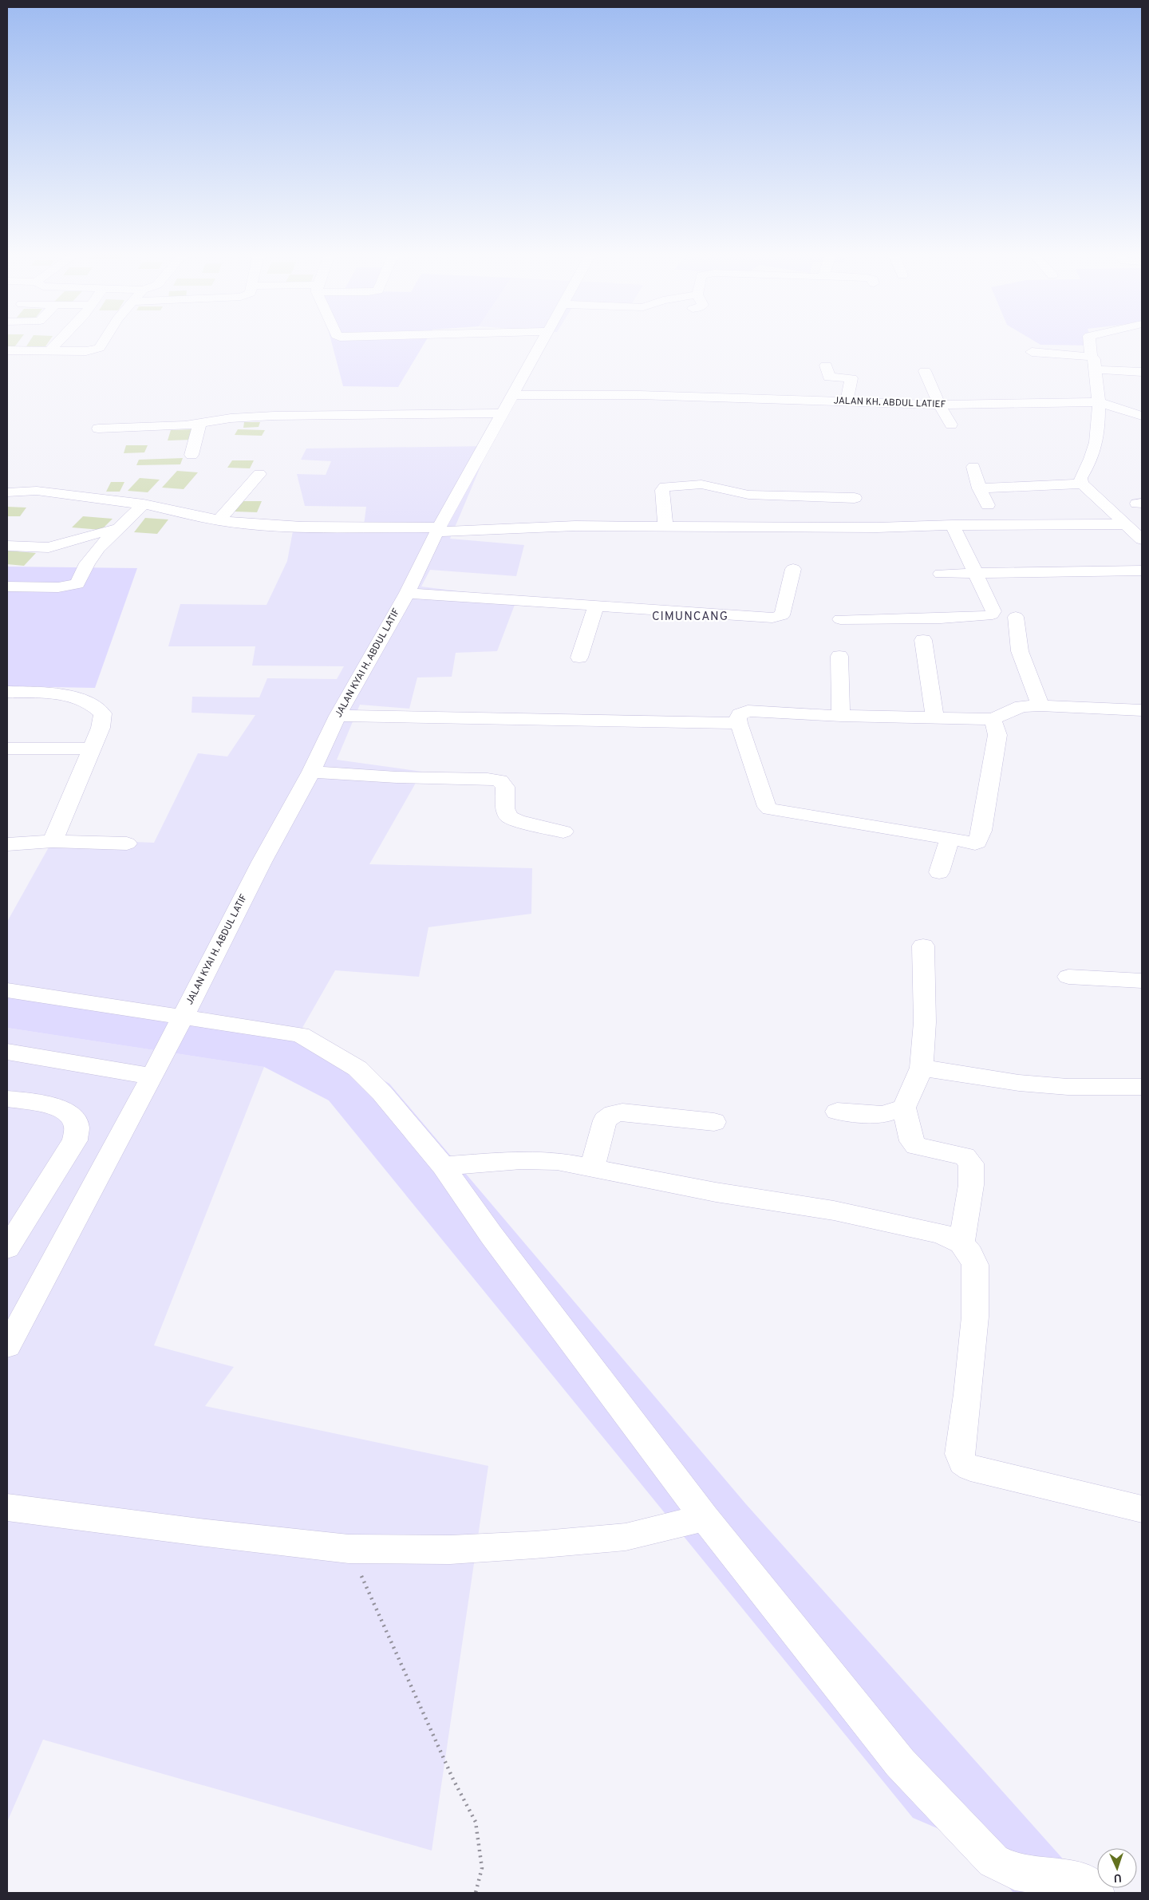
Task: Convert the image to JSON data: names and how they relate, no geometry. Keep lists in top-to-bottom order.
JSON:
{
  "streets": {
    "street": ["JALAN KH. ABDUL LATIEF", "JALAN KYAI H. ABDUL LATIF"]
  },
  "crossings": [
    ["JALAN KH. ABDUL LATIEF", "JALAN KYAI H. ABDUL LATIF"]
  ],
  "districts": ["CIMUNCANG"],
  "north": "bottom"
}
